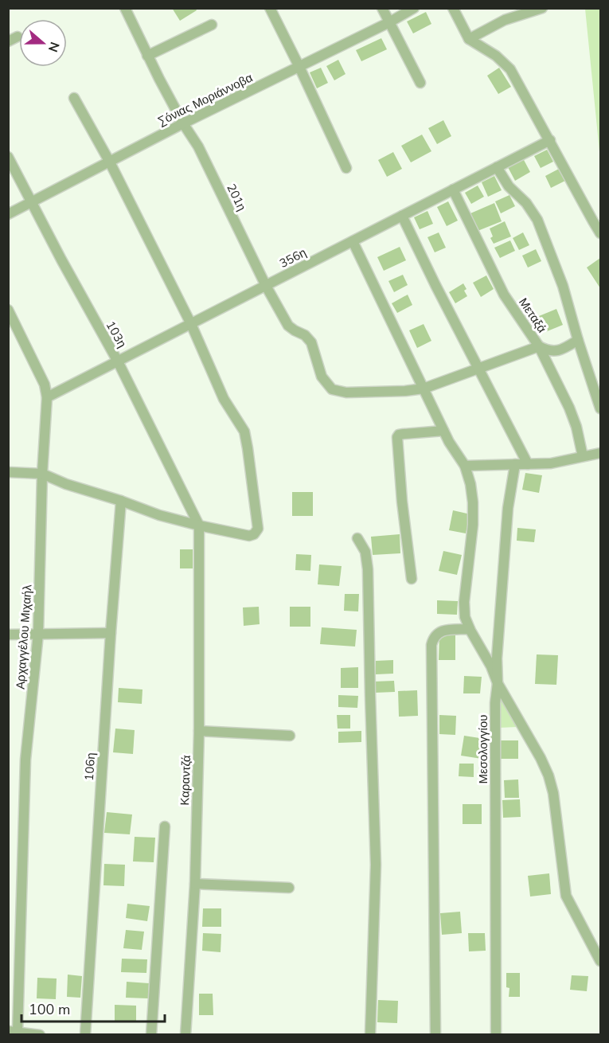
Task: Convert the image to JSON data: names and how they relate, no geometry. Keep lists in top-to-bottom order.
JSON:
{
  "streets": {
    "street": [
      "Σόνιας Μοριάννοβα",
      "201η",
      "356η",
      "Μεταξά",
      "103η",
      "Αρχαγγέλου Μιχαήλ",
      "Μεσολογγίου",
      "106η",
      "Καραντζά"
    ]
  },
  "crossings": [
    ["Σόνιας Μοριάννοβα", "201η"],
    ["Σόνιας Μοριάννοβα", "103η"],
    ["201η", "356η"],
    ["356η", "Μεταξά"],
    ["356η", "103η"],
    ["356η", "Αρχαγγέλου Μιχαήλ"],
    ["103η", "Καραντζά"]
  ],
  "scale_bar": "100 m",
  "north": "right"
}
